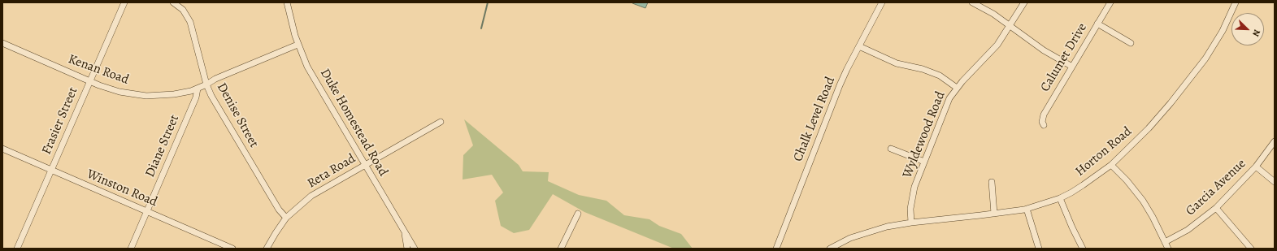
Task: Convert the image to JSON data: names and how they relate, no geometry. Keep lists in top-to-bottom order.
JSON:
{
  "streets": {
    "street": [
      "Calumet Drive",
      "Kenan Road",
      "Denise Street",
      "Chalk Level Road",
      "Frasier Street",
      "Duke Homestead Road",
      "Wyldewood Road",
      "Diane Street",
      "Horton Road",
      "Reta Road",
      "Garcia Avenue",
      "Winston Road"
    ]
  },
  "crossings": [
    ["Kenan Road", "Denise Street"],
    ["Kenan Road", "Frasier Street"],
    ["Kenan Road", "Duke Homestead Road"],
    ["Kenan Road", "Diane Street"],
    ["Denise Street", "Reta Road"],
    ["Frasier Street", "Winston Road"],
    ["Duke Homestead Road", "Reta Road"],
    ["Wyldewood Road", "Horton Road"],
    ["Diane Street", "Winston Road"]
  ],
  "north": "bottom right"
}
